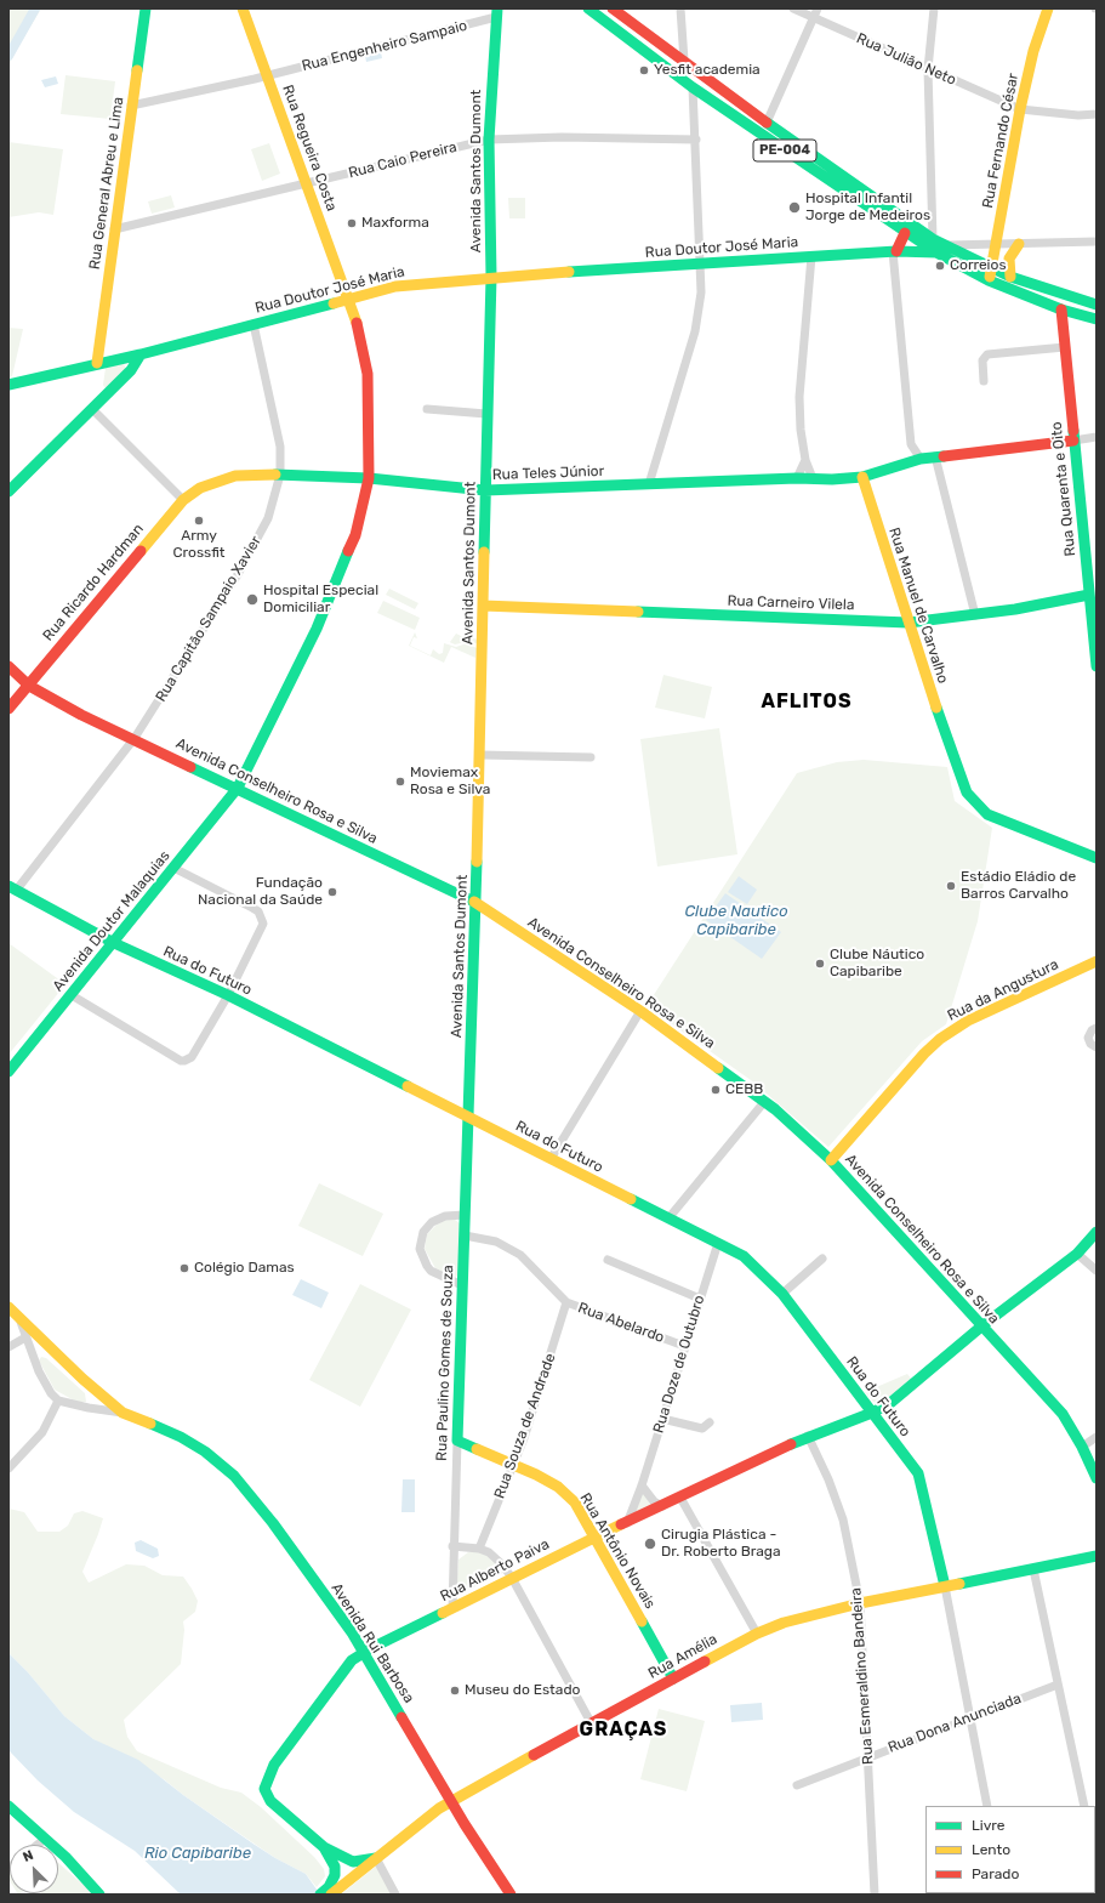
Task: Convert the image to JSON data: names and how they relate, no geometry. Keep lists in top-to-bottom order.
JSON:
{
  "streets": {
    "street": [
      "Rua Engenheiro Sampaio",
      "Rua Julião Neto",
      "Rua Fernando César",
      "Rua Regueira Costa",
      "PE-004",
      "Rua Caio Pereira",
      "Avenida Santos Dumont",
      "Rua General Abreu e Lima",
      "Rua Doutor José Maria",
      "Rua Teles Júnior",
      "Rua Quarenta e Oito",
      "Rua Ricardo Hardman",
      "Rua Carneiro Vilela",
      "Rua Manuel de Carvalho",
      "Rua Capitão Sampaio Xavier",
      "Avenida Conselheiro Rosa e Silva",
      "Avenida Doutor Malaquias",
      "Rua do Futuro",
      "Rua da Angustura",
      "Rua Abelardo",
      "Rua Paulino Gomes de Souza",
      "Rua Doze de Outubro",
      "Rua Souza de Andrade",
      "Rua Antônio Novais",
      "Rua Alberto Paiva",
      "Avenida Rui Barbosa",
      "Rua Amélia",
      "Rua Esmeraldino Bandeira",
      "Rua Dona Anunciada"
    ]
  },
  "crossings": [
    ["Rua Engenheiro Sampaio", "Rua Regueira Costa"],
    ["Rua Engenheiro Sampaio", "Avenida Santos Dumont"],
    ["Rua Engenheiro Sampaio", "Rua General Abreu e Lima"],
    ["Rua Julião Neto", "Rua Fernando César"],
    ["Rua Fernando César", "PE-004"],
    ["Rua Fernando César", "Rua Doutor José Maria"],
    ["Rua Regueira Costa", "Rua Caio Pereira"],
    ["Rua Regueira Costa", "Rua Doutor José Maria"],
    ["Rua Regueira Costa", "Rua Teles Júnior"],
    ["Rua Regueira Costa", "Avenida Doutor Malaquias"],
    ["PE-004", "Rua Doutor José Maria"],
    ["PE-004", "Rua Quarenta e Oito"],
    ["Rua Caio Pereira", "Avenida Santos Dumont"],
    ["Rua Caio Pereira", "Rua General Abreu e Lima"],
    ["Avenida Santos Dumont", "Rua Doutor José Maria"],
    ["Avenida Santos Dumont", "Rua Teles Júnior"],
    ["Avenida Santos Dumont", "Rua Carneiro Vilela"],
    ["Avenida Santos Dumont", "Avenida Conselheiro Rosa e Silva"],
    ["Avenida Santos Dumont", "Rua do Futuro"],
    ["Avenida Santos Dumont", "Rua Paulino Gomes de Souza"],
    ["Rua General Abreu e Lima", "Rua Doutor José Maria"],
    ["Rua Doutor José Maria", "Rua Capitão Sampaio Xavier"],
    ["Rua Teles Júnior", "Rua Quarenta e Oito"],
    ["Rua Teles Júnior", "Rua Ricardo Hardman"],
    ["Rua Teles Júnior", "Rua Manuel de Carvalho"],
    ["Rua Teles Júnior", "Rua Capitão Sampaio Xavier"],
    ["Rua Teles Júnior", "Avenida Doutor Malaquias"],
    ["Rua Quarenta e Oito", "Rua Carneiro Vilela"],
    ["Rua Ricardo Hardman", "Avenida Conselheiro Rosa e Silva"],
    ["Rua Carneiro Vilela", "Rua Manuel de Carvalho"],
    ["Rua Capitão Sampaio Xavier", "Avenida Conselheiro Rosa e Silva"],
    ["Rua Capitão Sampaio Xavier", "Rua do Futuro"],
    ["Avenida Conselheiro Rosa e Silva", "Avenida Doutor Malaquias"],
    ["Avenida Conselheiro Rosa e Silva", "Rua da Angustura"],
    ["Avenida Conselheiro Rosa e Silva", "Rua Alberto Paiva"],
    ["Avenida Doutor Malaquias", "Rua do Futuro"],
    ["Rua do Futuro", "Rua Paulino Gomes de Souza"],
    ["Rua do Futuro", "Rua Doze de Outubro"],
    ["Rua do Futuro", "Rua Alberto Paiva"],
    ["Rua do Futuro", "Rua Amélia"],
    ["Rua Abelardo", "Rua Paulino Gomes de Souza"],
    ["Rua Abelardo", "Rua Doze de Outubro"],
    ["Rua Abelardo", "Rua Souza de Andrade"],
    ["Rua Paulino Gomes de Souza", "Rua Antônio Novais"],
    ["Rua Paulino Gomes de Souza", "Rua Alberto Paiva"],
    ["Rua Doze de Outubro", "Rua Alberto Paiva"],
    ["Rua Souza de Andrade", "Rua Antônio Novais"],
    ["Rua Antônio Novais", "Rua Alberto Paiva"],
    ["Rua Antônio Novais", "Rua Amélia"],
    ["Rua Alberto Paiva", "Avenida Rui Barbosa"],
    ["Rua Alberto Paiva", "Rua Amélia"],
    ["Rua Alberto Paiva", "Rua Esmeraldino Bandeira"],
    ["Avenida Rui Barbosa", "Rua Amélia"],
    ["Rua Amélia", "Rua Esmeraldino Bandeira"],
    ["Rua Esmeraldino Bandeira", "Rua Dona Anunciada"]
  ],
  "districts": ["AFLITOS", "GRAÇAS"],
  "water": ["Clube Nautico Capibaribe", "Rio Capibaribe"],
  "places": [
    "Yesfit academia",
    "Hospital Infantil Jorge de Medeiros",
    "Maxforma",
    "Correios",
    "Army Crossfit",
    "Hospital Especial Domiciliar",
    "Moviemax Rosa e Silva",
    "Estádio Eládio de Barros Carvalho",
    "Fundação Nacional da Saúde",
    "Clube Náutico Capibaribe",
    "CEBB",
    "Colégio Damas",
    "Cirugia Plástica - Dr. Roberto Braga",
    "Museu do Estado"
  ],
  "legend": ["Livre", "Lento", "Parado"],
  "north": "top left"
}
